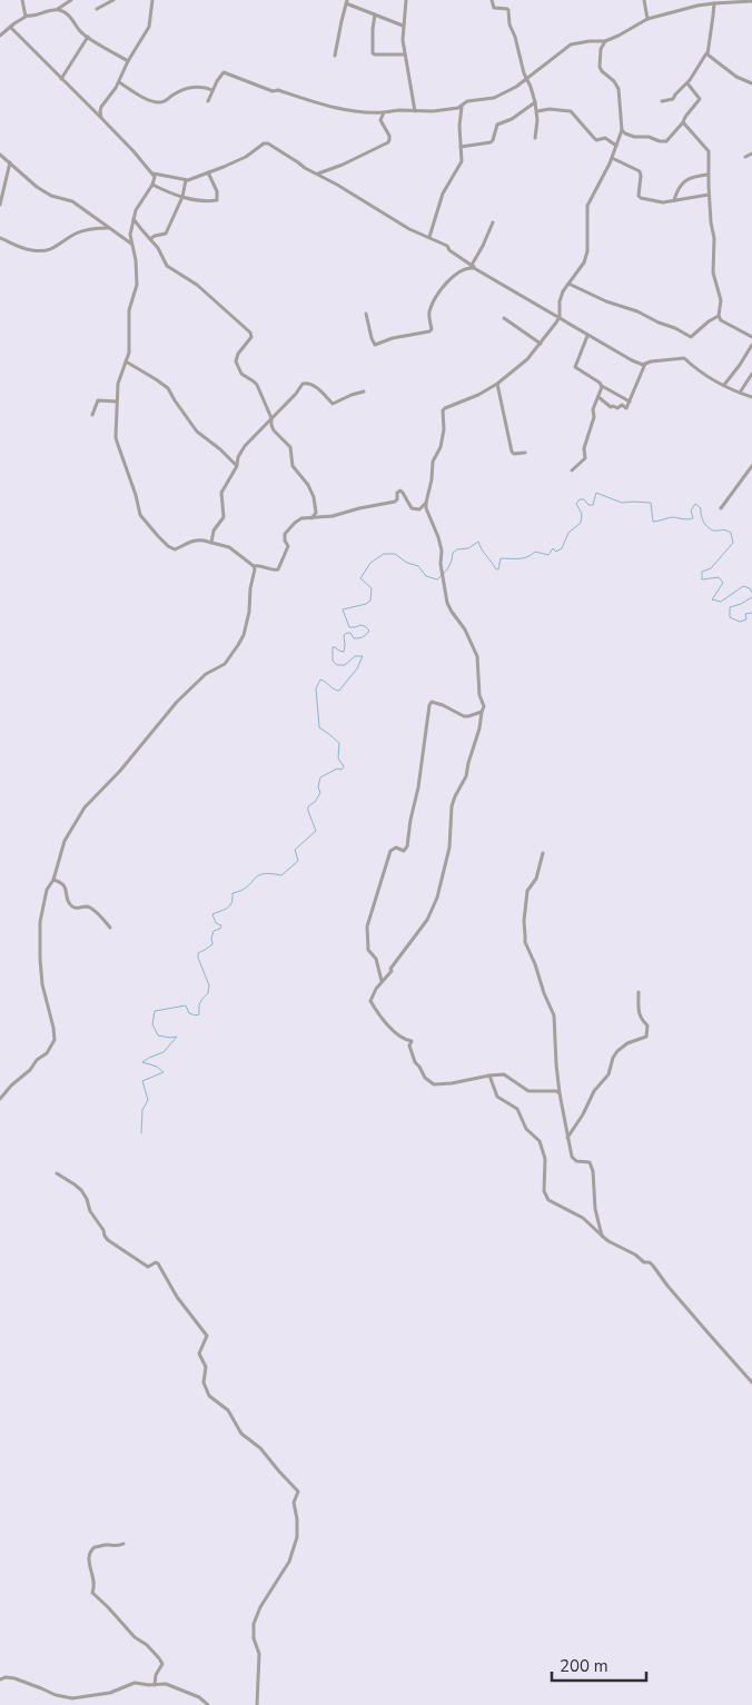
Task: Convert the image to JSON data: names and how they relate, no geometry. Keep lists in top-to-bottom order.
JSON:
{
  "scale_bar": "200 m"
}
